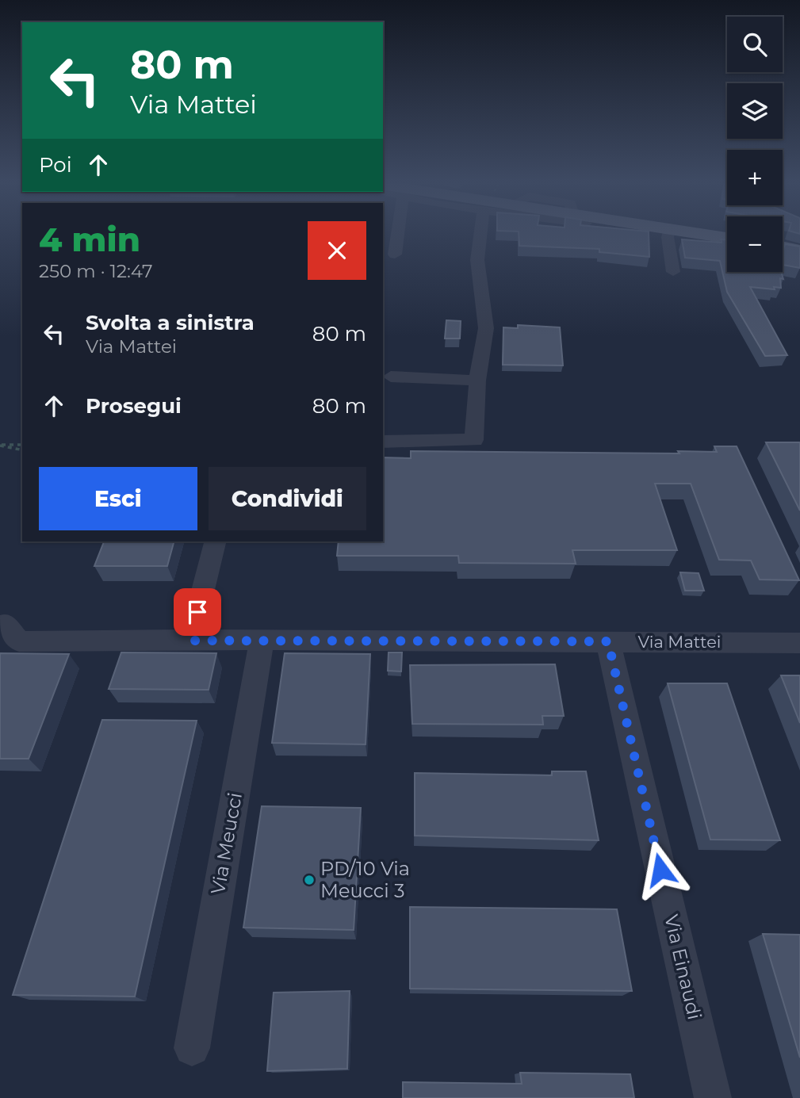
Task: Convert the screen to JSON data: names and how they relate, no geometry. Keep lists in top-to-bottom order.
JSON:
{
  "streets": {
    "street": ["Via Mattei", "Via Meucci", "Via Einaudi"]
  },
  "crossings": [
    ["Via Mattei", "Via Meucci"],
    ["Via Mattei", "Via Einaudi"]
  ],
  "places": ["PD/10 Via Meucci 3"],
  "page": {
    "map_buttons": ["+", "−"],
    "turn": ["80 m", "Via Mattei"],
    "then": "Poi",
    "heading": ["4 min", "250 m · 12:47"],
    "list": [
      {
        "name": "Svolta a sinistra",
        "note": "Via Mattei",
        "value": "80 m"
      },
      {
        "name": "Prosegui",
        "value": "80 m"
      }
    ],
    "buttons": ["Esci", "Condividi"]
  }
}
